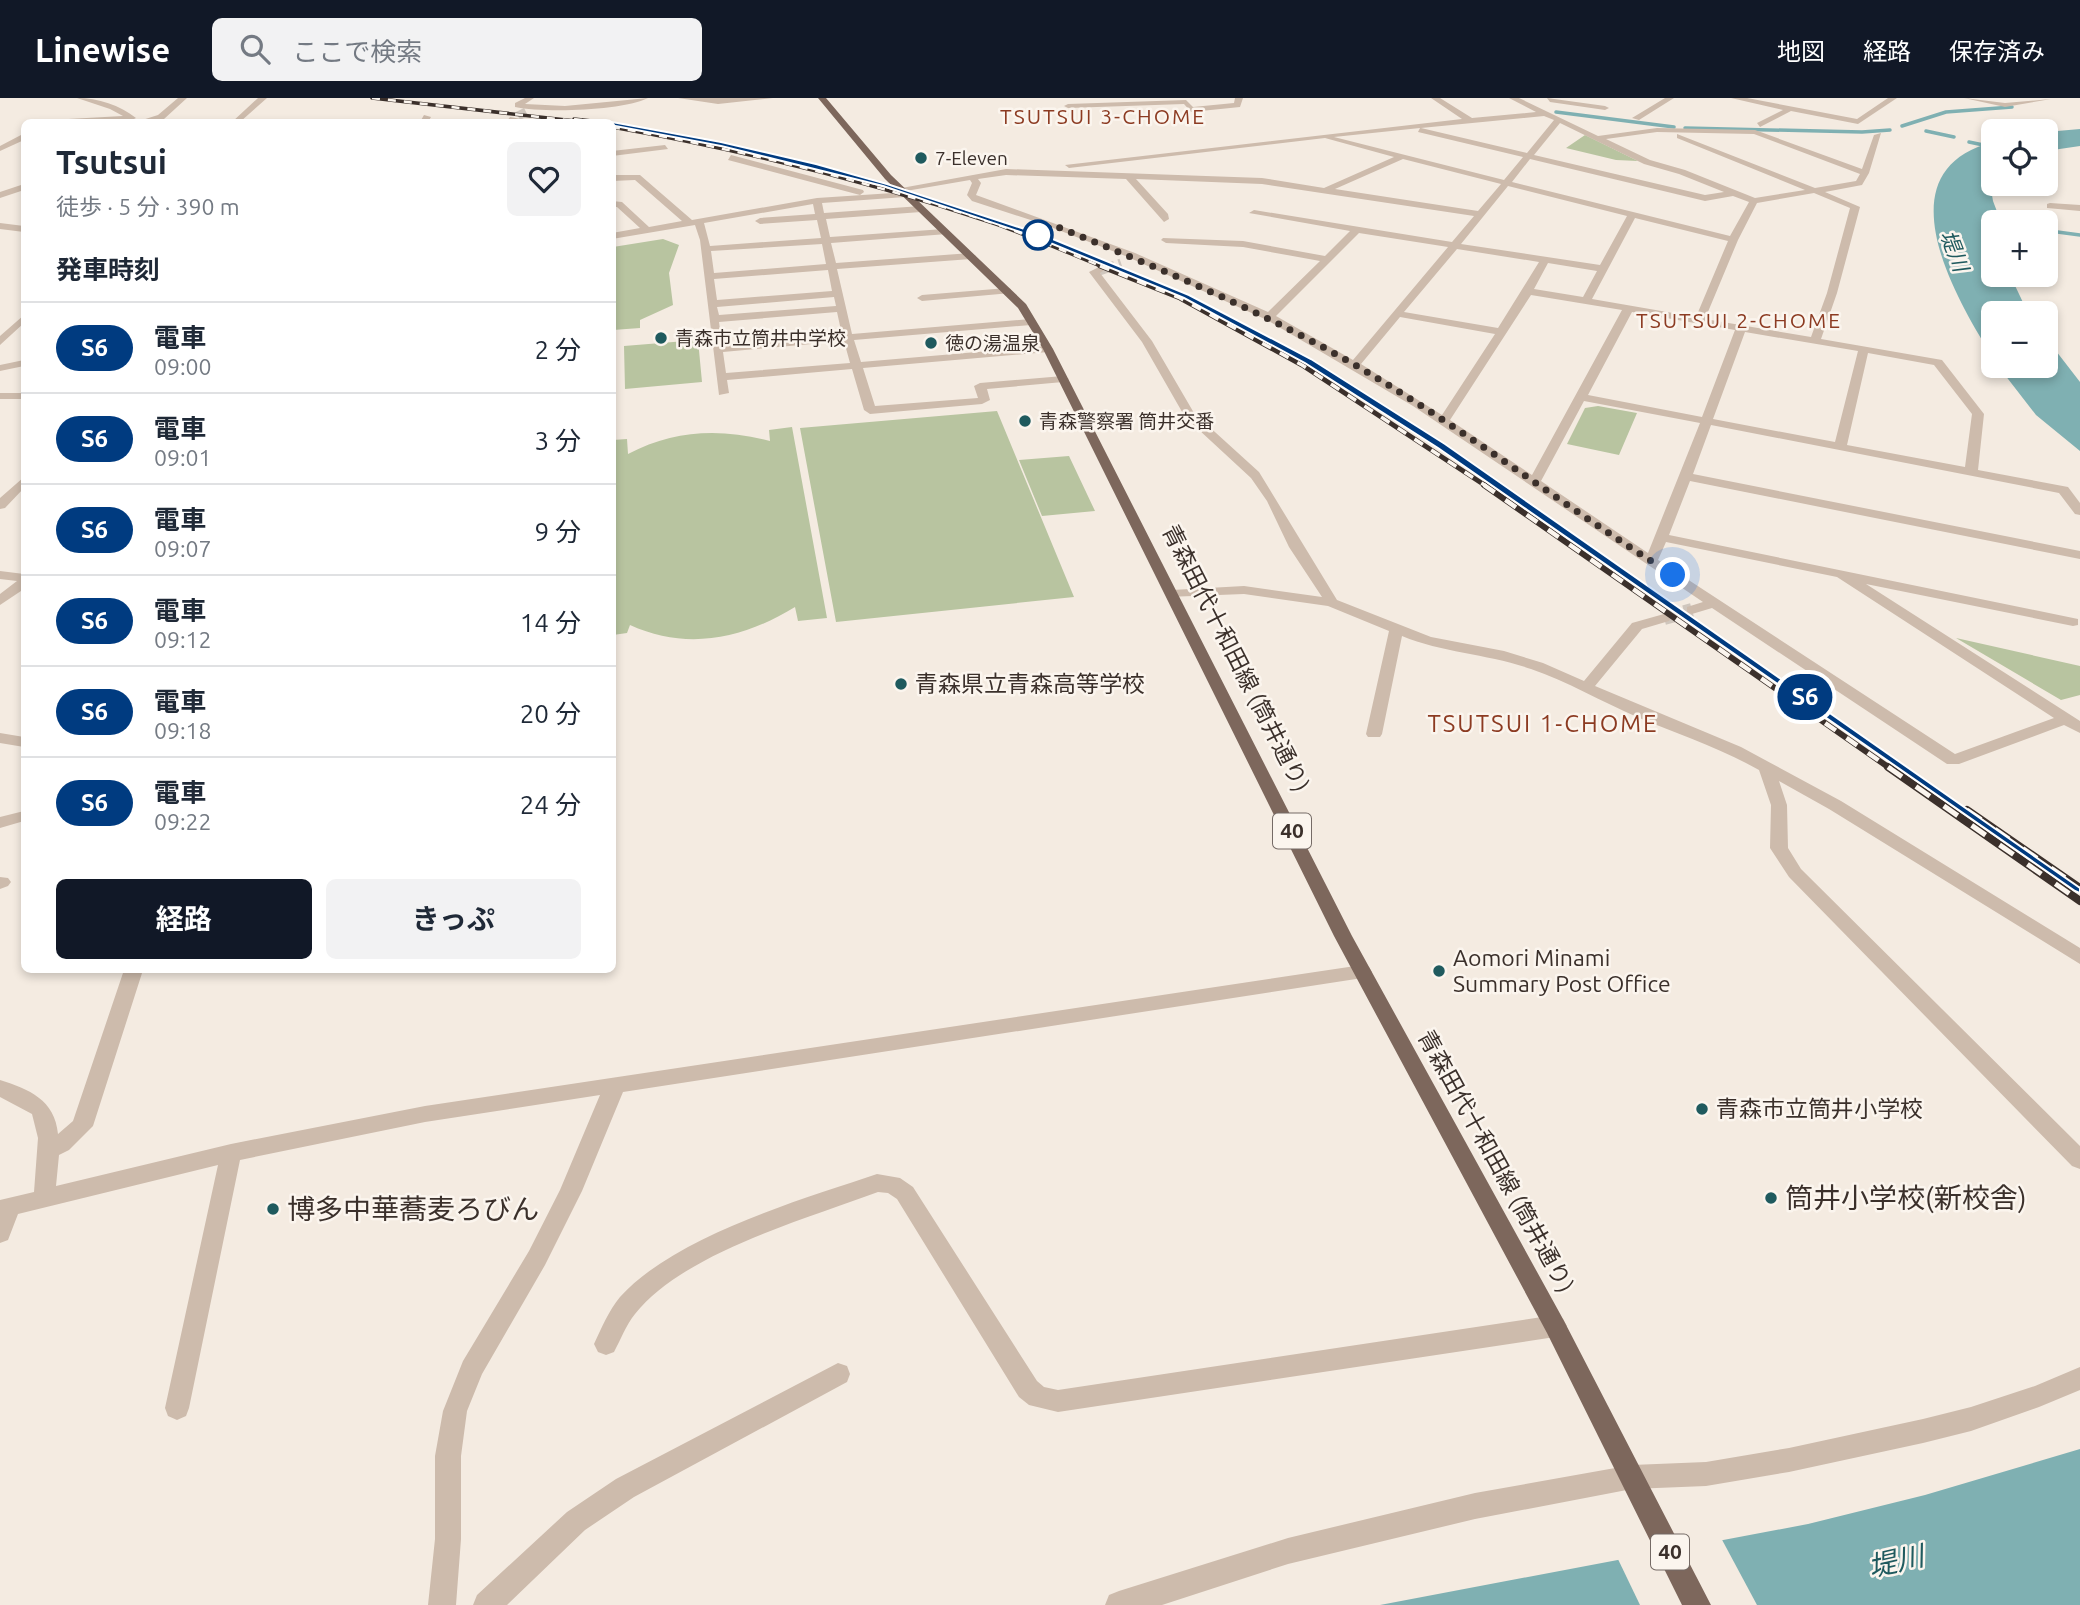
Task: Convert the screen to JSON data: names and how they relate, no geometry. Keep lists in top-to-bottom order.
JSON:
{
  "streets": {
    "main road": ["青森田代十和田線 (筒井通り)", "40"]
  },
  "districts": ["TSUTSUI 3-CHOME", "TSUTSUI 2-CHOME", "TSUTSUI 1-CHOME"],
  "water": ["堤川"],
  "places": [
    "7-Eleven",
    "青森市立筒井中学校",
    "徳の湯温泉",
    "青森警察署 筒井交番",
    "青森県立青森高等学校",
    "Aomori Minami Summary Post Office",
    "青森市立筒井小学校",
    "筒井小学校(新校舎)",
    "博多中華蕎麦ろびん"
  ],
  "page": {
    "header": "Linewise",
    "search": "ここで検索",
    "nav": ["地図", "経路", "保存済み"],
    "on_map": "S6",
    "map_buttons": ["+", "−"],
    "heading": [
      ["Tsutsui", "徒歩 · 5 分 · 390 m"],
      "発車時刻"
    ],
    "list": [
      {
        "mark": "S6",
        "name": "電車",
        "note": "09:00",
        "value": "2 分"
      },
      {
        "mark": "S6",
        "name": "電車",
        "note": "09:01",
        "value": "3 分"
      },
      {
        "mark": "S6",
        "name": "電車",
        "note": "09:07",
        "value": "9 分"
      },
      {
        "mark": "S6",
        "name": "電車",
        "note": "09:12",
        "value": "14 分"
      },
      {
        "mark": "S6",
        "name": "電車",
        "note": "09:18",
        "value": "20 分"
      },
      {
        "mark": "S6",
        "name": "電車",
        "note": "09:22",
        "value": "24 分"
      }
    ],
    "buttons": ["経路", "きっぷ"]
  }
}
